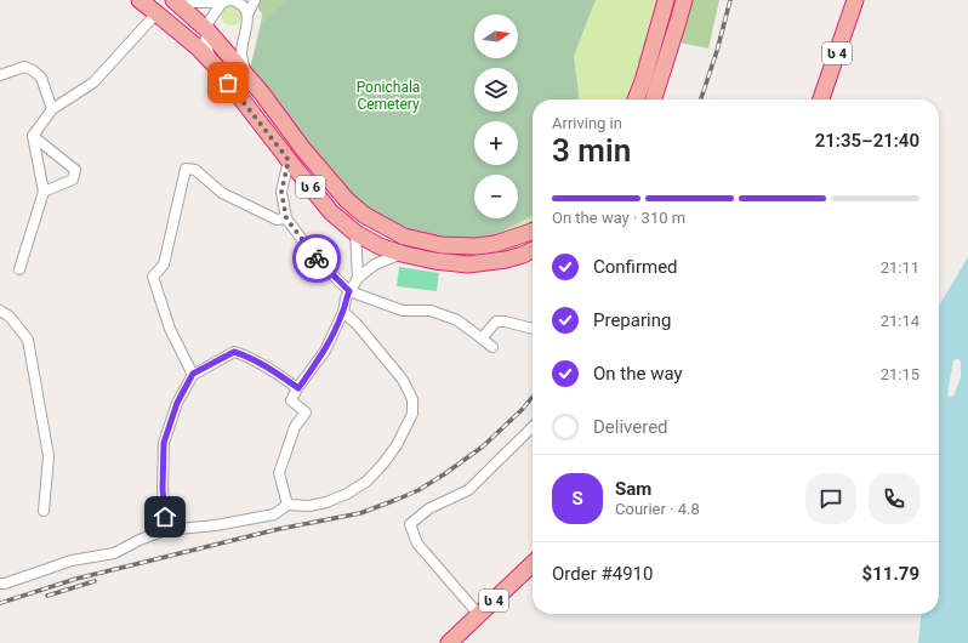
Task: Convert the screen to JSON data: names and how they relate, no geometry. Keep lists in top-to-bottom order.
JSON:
{
  "streets": {
    "highway": ["ს 4", "ს 6"]
  },
  "parks": ["Ponichala Cemetery"],
  "north": "right",
  "page": {
    "map_buttons": ["+", "−"],
    "heading": ["3 min", "Arriving in", "21:35–21:40"],
    "panel": [
      "Sam",
      "Courier · 4.8",
      "Order #4910",
      "$11.79"
    ],
    "bar": "On the way · 310 m",
    "list": [
      ["Confirmed", "21:11"],
      ["Preparing", "21:14"],
      ["On the way", "21:15"],
      "Delivered"
    ],
    "round": "S"
  }
}
